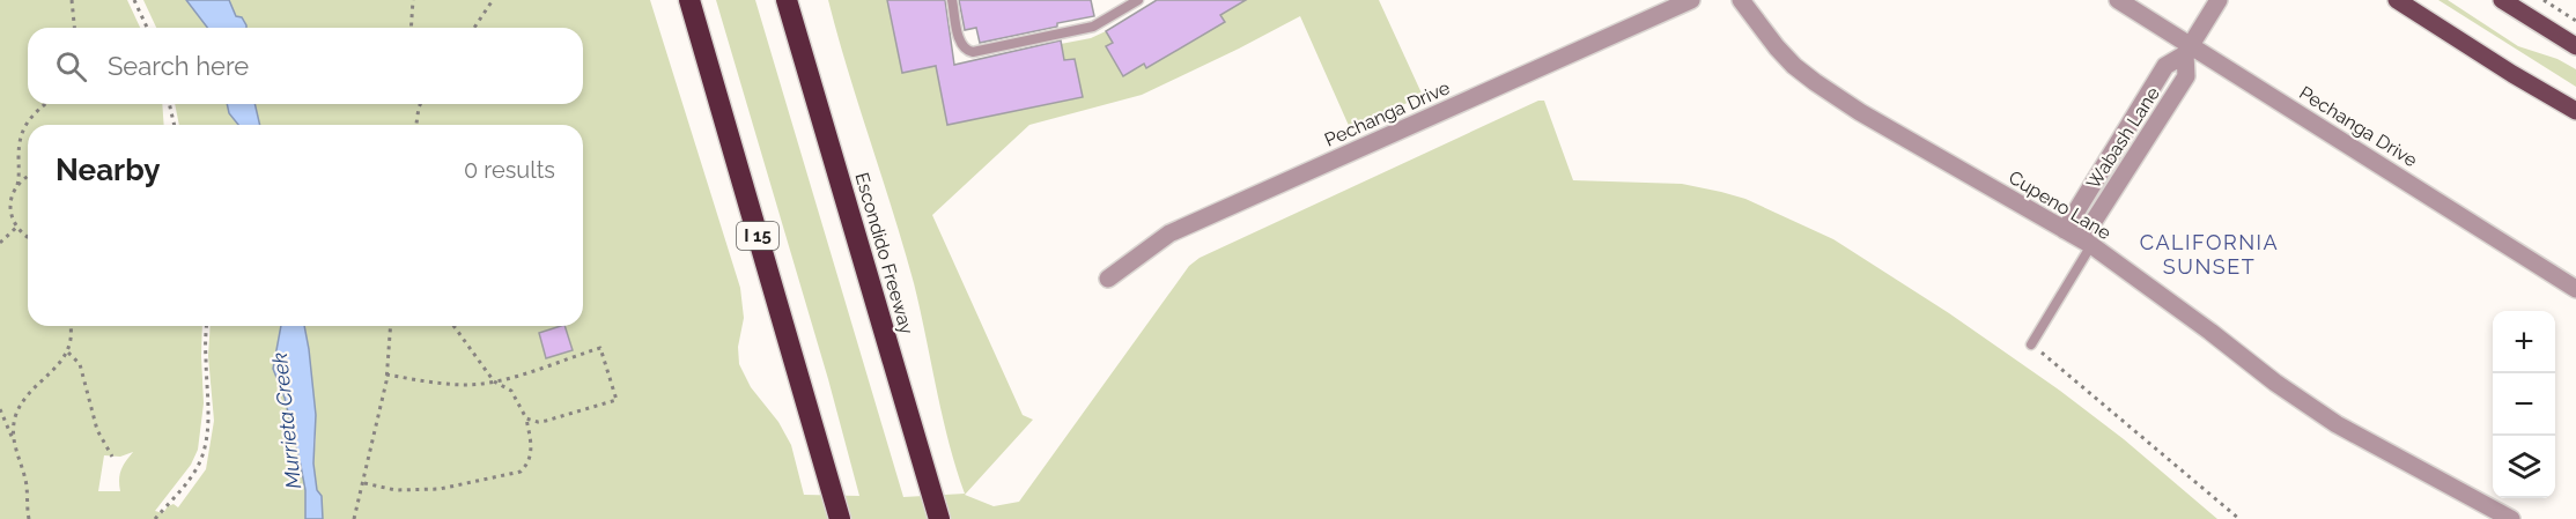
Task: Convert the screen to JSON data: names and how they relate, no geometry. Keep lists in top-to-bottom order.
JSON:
{
  "streets": {
    "highway": ["I 15", "Escondido Freeway"],
    "street": ["Pechanga Drive", "Wabash Lane", "Cupeno Lane"]
  },
  "crossings": [
    ["Pechanga Drive", "Wabash Lane"],
    ["Wabash Lane", "Cupeno Lane"]
  ],
  "districts": ["CALIFORNIA SUNSET"],
  "water": ["Murrieta Creek"],
  "page": {
    "search": "Search here",
    "heading": ["Nearby", "0 results"],
    "map_buttons": ["+", "−"]
  }
}
